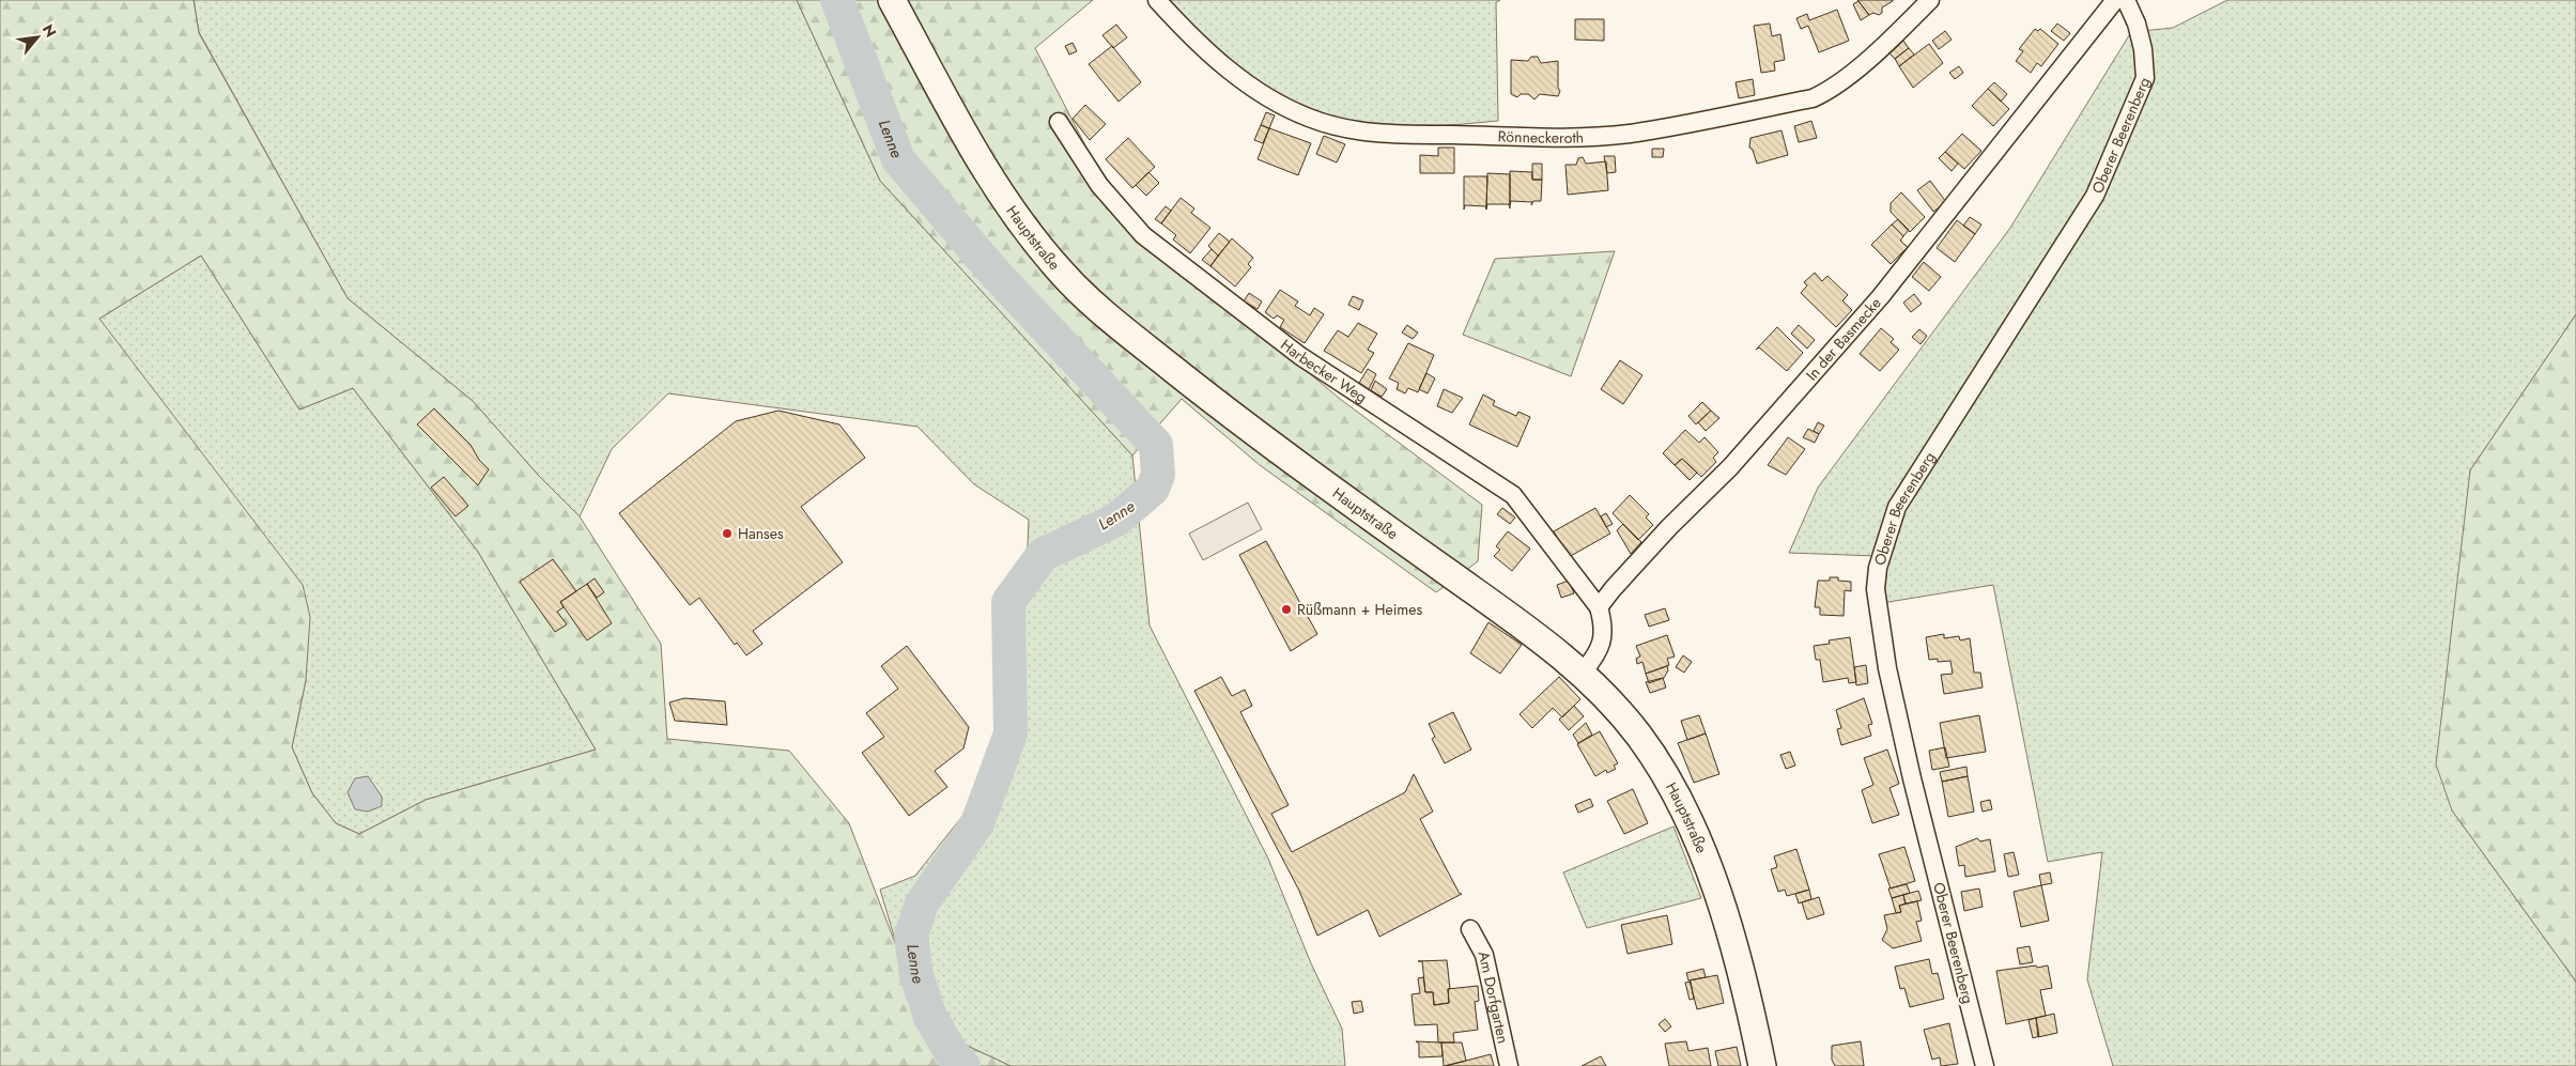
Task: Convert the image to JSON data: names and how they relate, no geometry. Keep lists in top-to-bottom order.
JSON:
{
  "streets": {
    "main road": ["Hauptstraße"],
    "street": [
      "Oberer Beerenberg",
      "Rönneckeroth",
      "In der Basmecke",
      "Harbecker Weg",
      "Am Dorfgarten"
    ]
  },
  "crossings": [
    ["In der Basmecke", "Harbecker Weg"]
  ],
  "water": ["Lenne"],
  "places": ["Hanses", "Rüßmann + Heimes"],
  "north": "top right"
}
